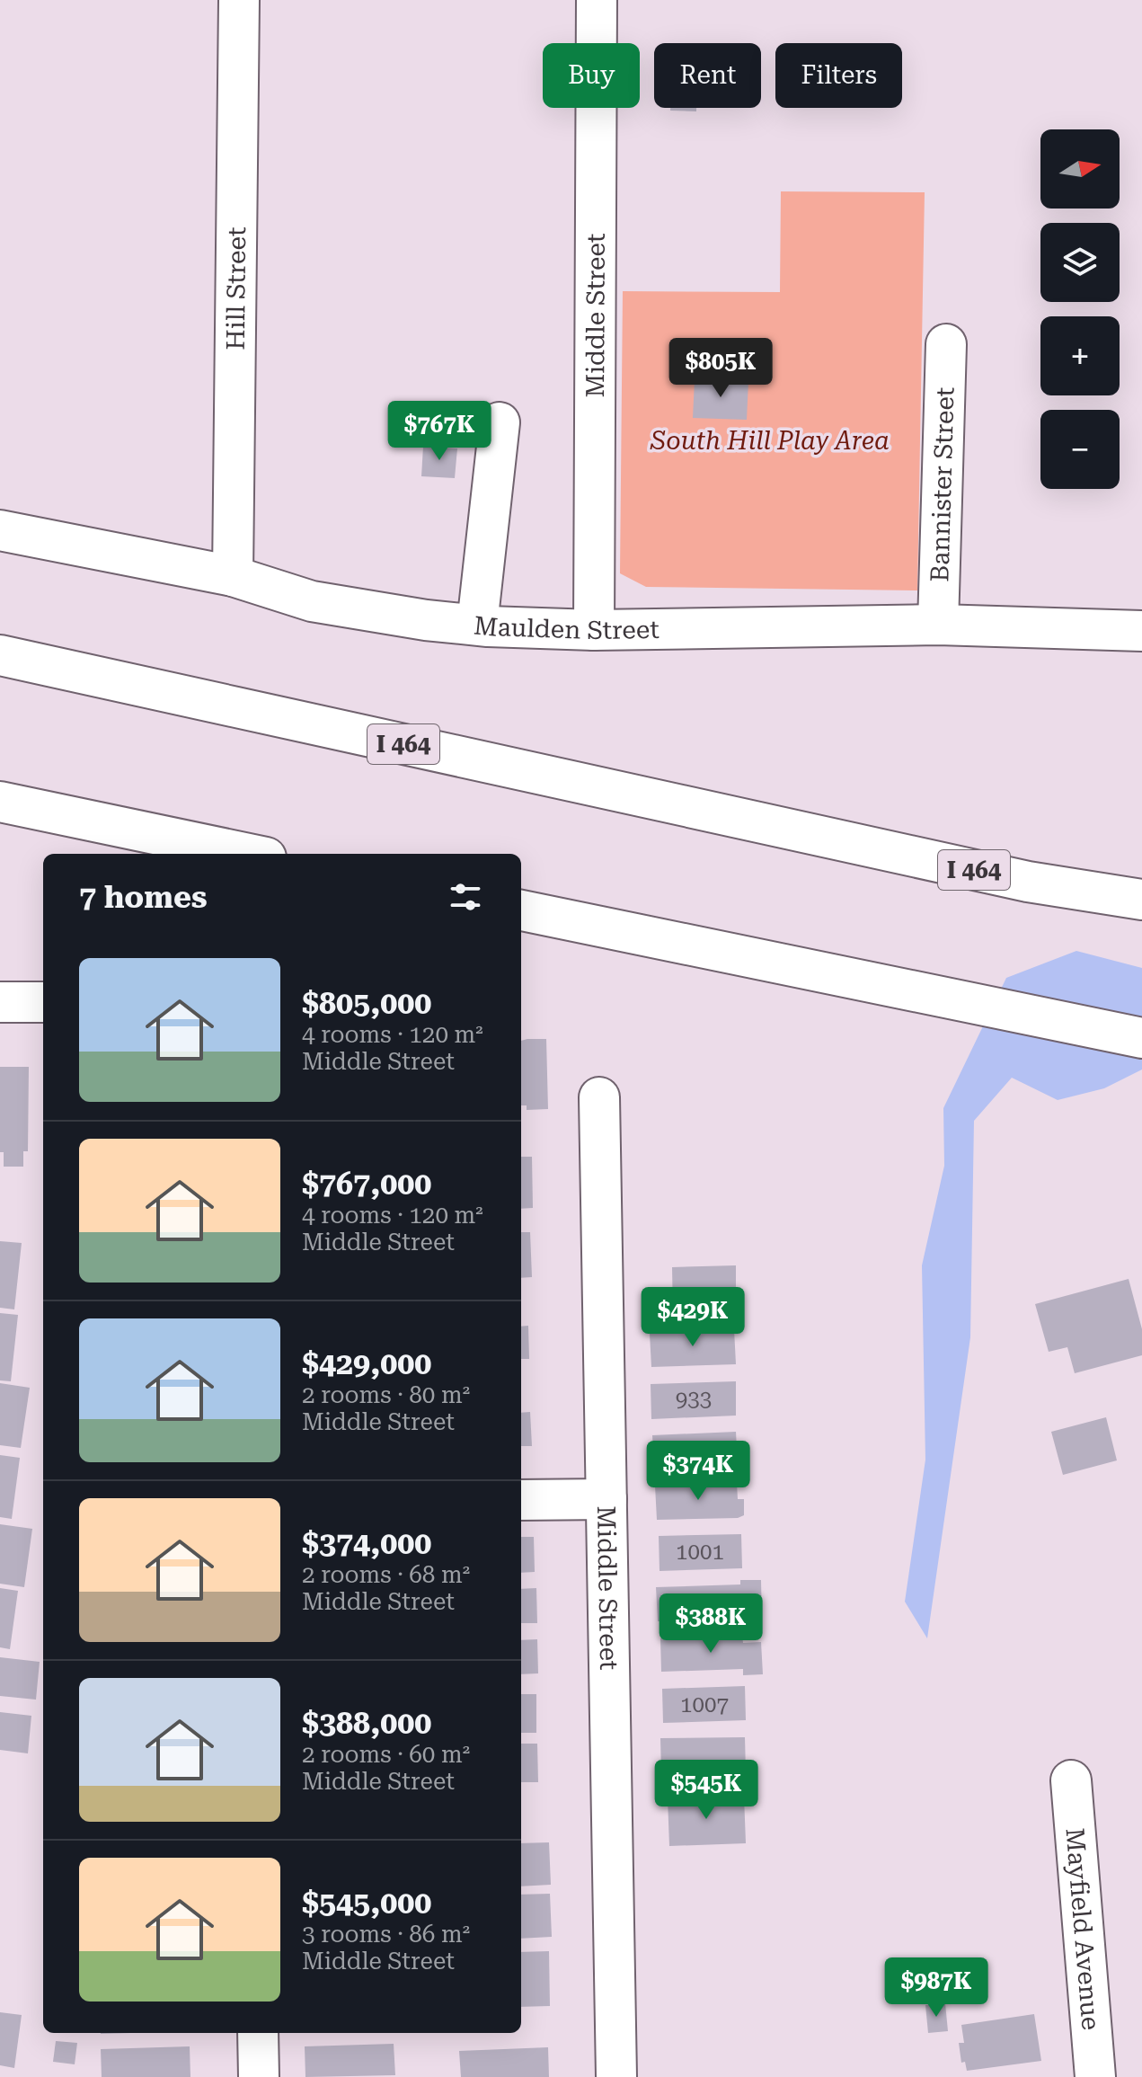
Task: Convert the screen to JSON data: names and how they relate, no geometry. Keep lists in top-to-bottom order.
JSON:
{
  "streets": {
    "main road": [
      "Hill Street",
      "Middle Street",
      "Bannister Street",
      "Maulden Street",
      "I 464",
      "Mayfield Avenue"
    ]
  },
  "crossings": [
    ["Hill Street", "Maulden Street"],
    ["Middle Street", "Maulden Street"],
    ["Bannister Street", "Maulden Street"]
  ],
  "parks": ["South Hill Play Area"],
  "house_numbers": ["933", "1001", "1007"],
  "north": "right",
  "page": {
    "chip": ["Buy", "Rent", "Filters"],
    "map_buttons": ["+", "−"],
    "price": [
      "$805K",
      "$767K",
      "$429K",
      "$374K",
      "$388K",
      "$545K",
      "$987K"
    ],
    "heading": "7 homes",
    "list": [
      {
        "name": "$805,000",
        "note": "4 rooms · 120 m² · Middle Street"
      },
      {
        "name": "$767,000",
        "note": "4 rooms · 120 m² · Middle Street"
      },
      {
        "name": "$429,000",
        "note": "2 rooms · 80 m² · Middle Street"
      },
      {
        "name": "$374,000",
        "note": "2 rooms · 68 m² · Middle Street"
      },
      {
        "name": "$388,000",
        "note": "2 rooms · 60 m² · Middle Street"
      },
      {
        "name": "$545,000",
        "note": "3 rooms · 86 m² · Middle Street"
      }
    ]
  }
}
